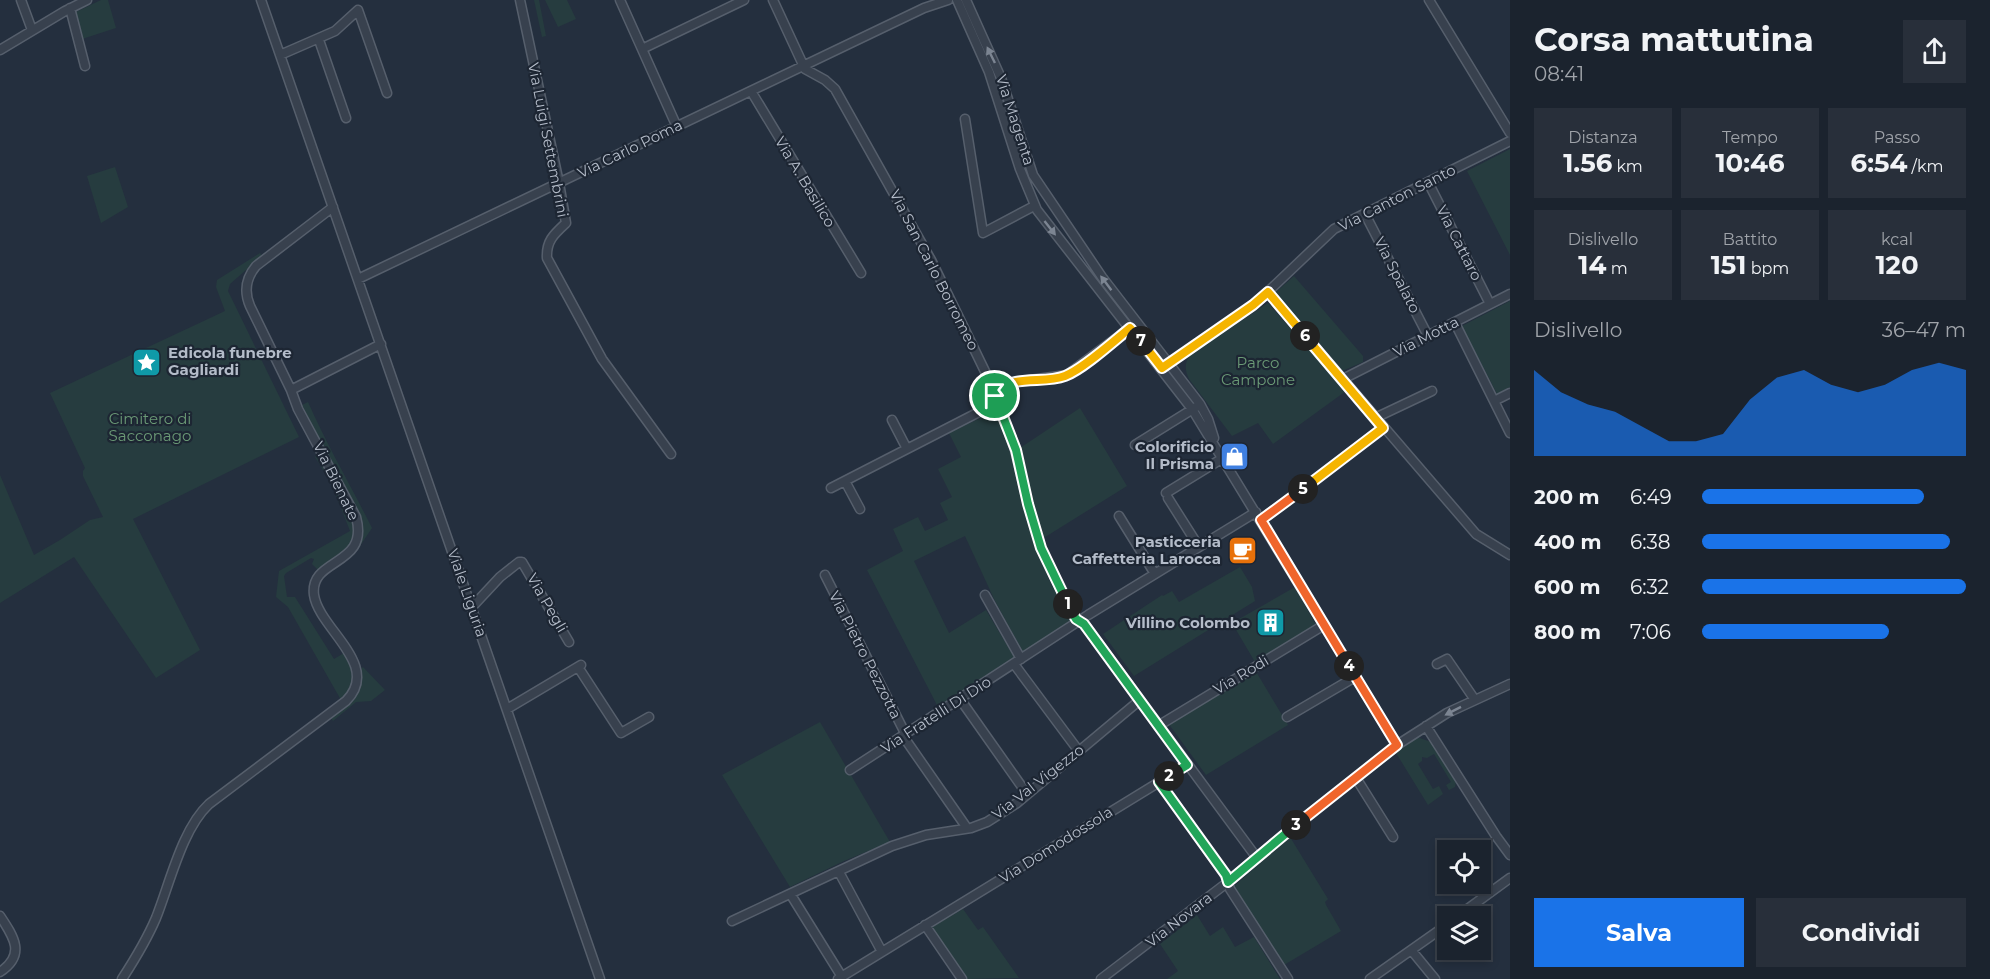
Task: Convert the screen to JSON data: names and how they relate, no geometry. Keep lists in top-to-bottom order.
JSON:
{
  "streets": {
    "street": [
      "Via Magenta",
      "Via Luigi Settembrini",
      "Via Carlo Poma",
      "Via A. Basilico",
      "Via Canton Santo",
      "Via Cattaro",
      "Via San Carlo Borromeo",
      "Via Spalato",
      "Via Motta",
      "Via Bienate",
      "Viale Liguria",
      "Via Pegli",
      "Via Pietro Pezzotta",
      "Via Rodi",
      "Via Fratelli Di Dio",
      "Via Val Vigezzo",
      "Via Domodossola",
      "Via Novara"
    ]
  },
  "crossings": [
    ["Via Magenta", "Via Canton Santo"],
    ["Via Magenta", "Via Rodi"],
    ["Via Magenta", "Via Fratelli Di Dio"],
    ["Via Magenta", "Via Novara"],
    ["Via Luigi Settembrini", "Via Carlo Poma"],
    ["Via Carlo Poma", "Via A. Basilico"],
    ["Via Carlo Poma", "Via San Carlo Borromeo"],
    ["Via Carlo Poma", "Viale Liguria"],
    ["Via Canton Santo", "Via Cattaro"],
    ["Via Canton Santo", "Via Spalato"],
    ["Via Cattaro", "Via Motta"],
    ["Via San Carlo Borromeo", "Via Rodi"],
    ["Via San Carlo Borromeo", "Via Fratelli Di Dio"],
    ["Via San Carlo Borromeo", "Via Val Vigezzo"],
    ["Via San Carlo Borromeo", "Via Domodossola"],
    ["Via San Carlo Borromeo", "Via Novara"],
    ["Via Spalato", "Via Motta"],
    ["Via Bienate", "Viale Liguria"],
    ["Viale Liguria", "Via Pegli"],
    ["Via Pietro Pezzotta", "Via Fratelli Di Dio"],
    ["Via Pietro Pezzotta", "Via Val Vigezzo"]
  ],
  "parks": ["Parco Campone", "Cimitero di Sacconago"],
  "places": {
    "place": ["Edicola funebre Gagliardi"],
    "shop": ["Colorificio Il Prisma"],
    "cafe": ["Pasticceria Caffetteria Larocca"],
    "building": ["Villino Colombo"]
  },
  "page": {
    "heading": ["Corsa mattutina", "08:41"],
    "stats": [
      ["Distanza", "1.56 km"],
      ["Tempo", "10:46"],
      ["Passo", "6:54 /km"],
      ["Dislivello", "14 m"],
      ["Battito", "151 bpm"],
      ["kcal", "120"]
    ],
    "chart": ["Dislivello", "36–47 m"],
    "pins": [
      "6",
      "7",
      "5",
      "1",
      "4",
      "2",
      "3"
    ],
    "list": [
      {
        "name": "200 m",
        "note": "6:49"
      },
      {
        "name": "400 m",
        "note": "6:38"
      },
      {
        "name": "600 m",
        "note": "6:32"
      },
      {
        "name": "800 m",
        "note": "7:06"
      }
    ],
    "buttons": ["Salva", "Condividi"]
  }
}
